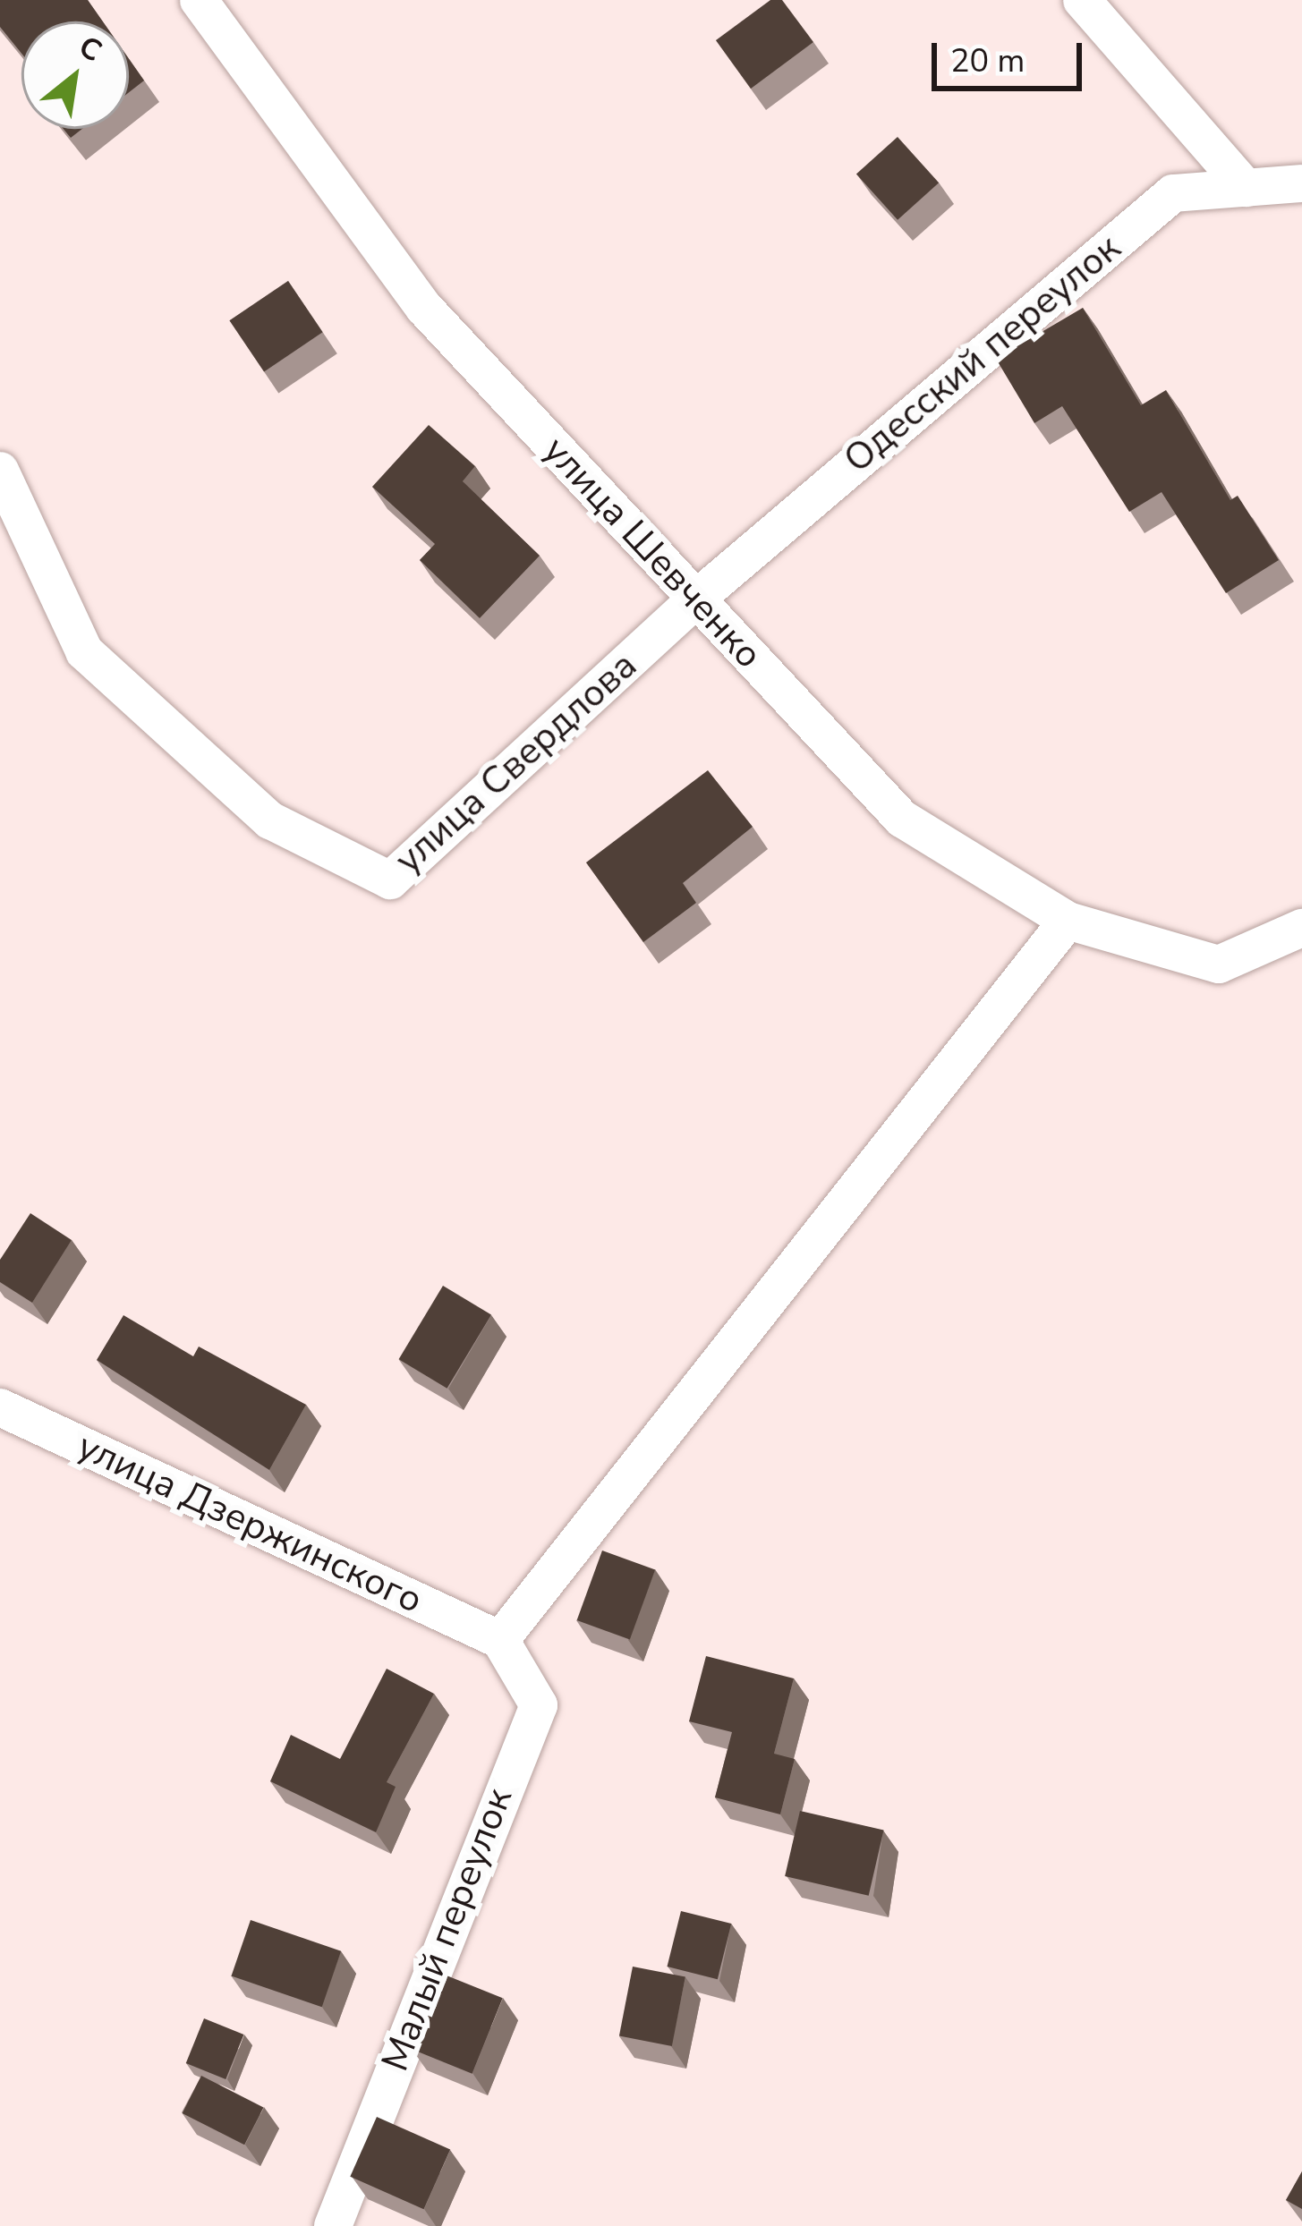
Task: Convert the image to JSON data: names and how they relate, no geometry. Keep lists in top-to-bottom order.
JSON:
{
  "streets": {
    "street": [
      "Одесский переулок",
      "улица Шевченко",
      "улица Свердлова",
      "улица Дзержинского",
      "Малый переулок"
    ]
  },
  "crossings": [
    ["Одесский переулок", "улица Шевченко"],
    ["Одесский переулок", "улица Свердлова"],
    ["улица Шевченко", "улица Свердлова"],
    ["улица Дзержинского", "Малый переулок"]
  ],
  "scale_bar": "20 m",
  "north": "top right"
}
